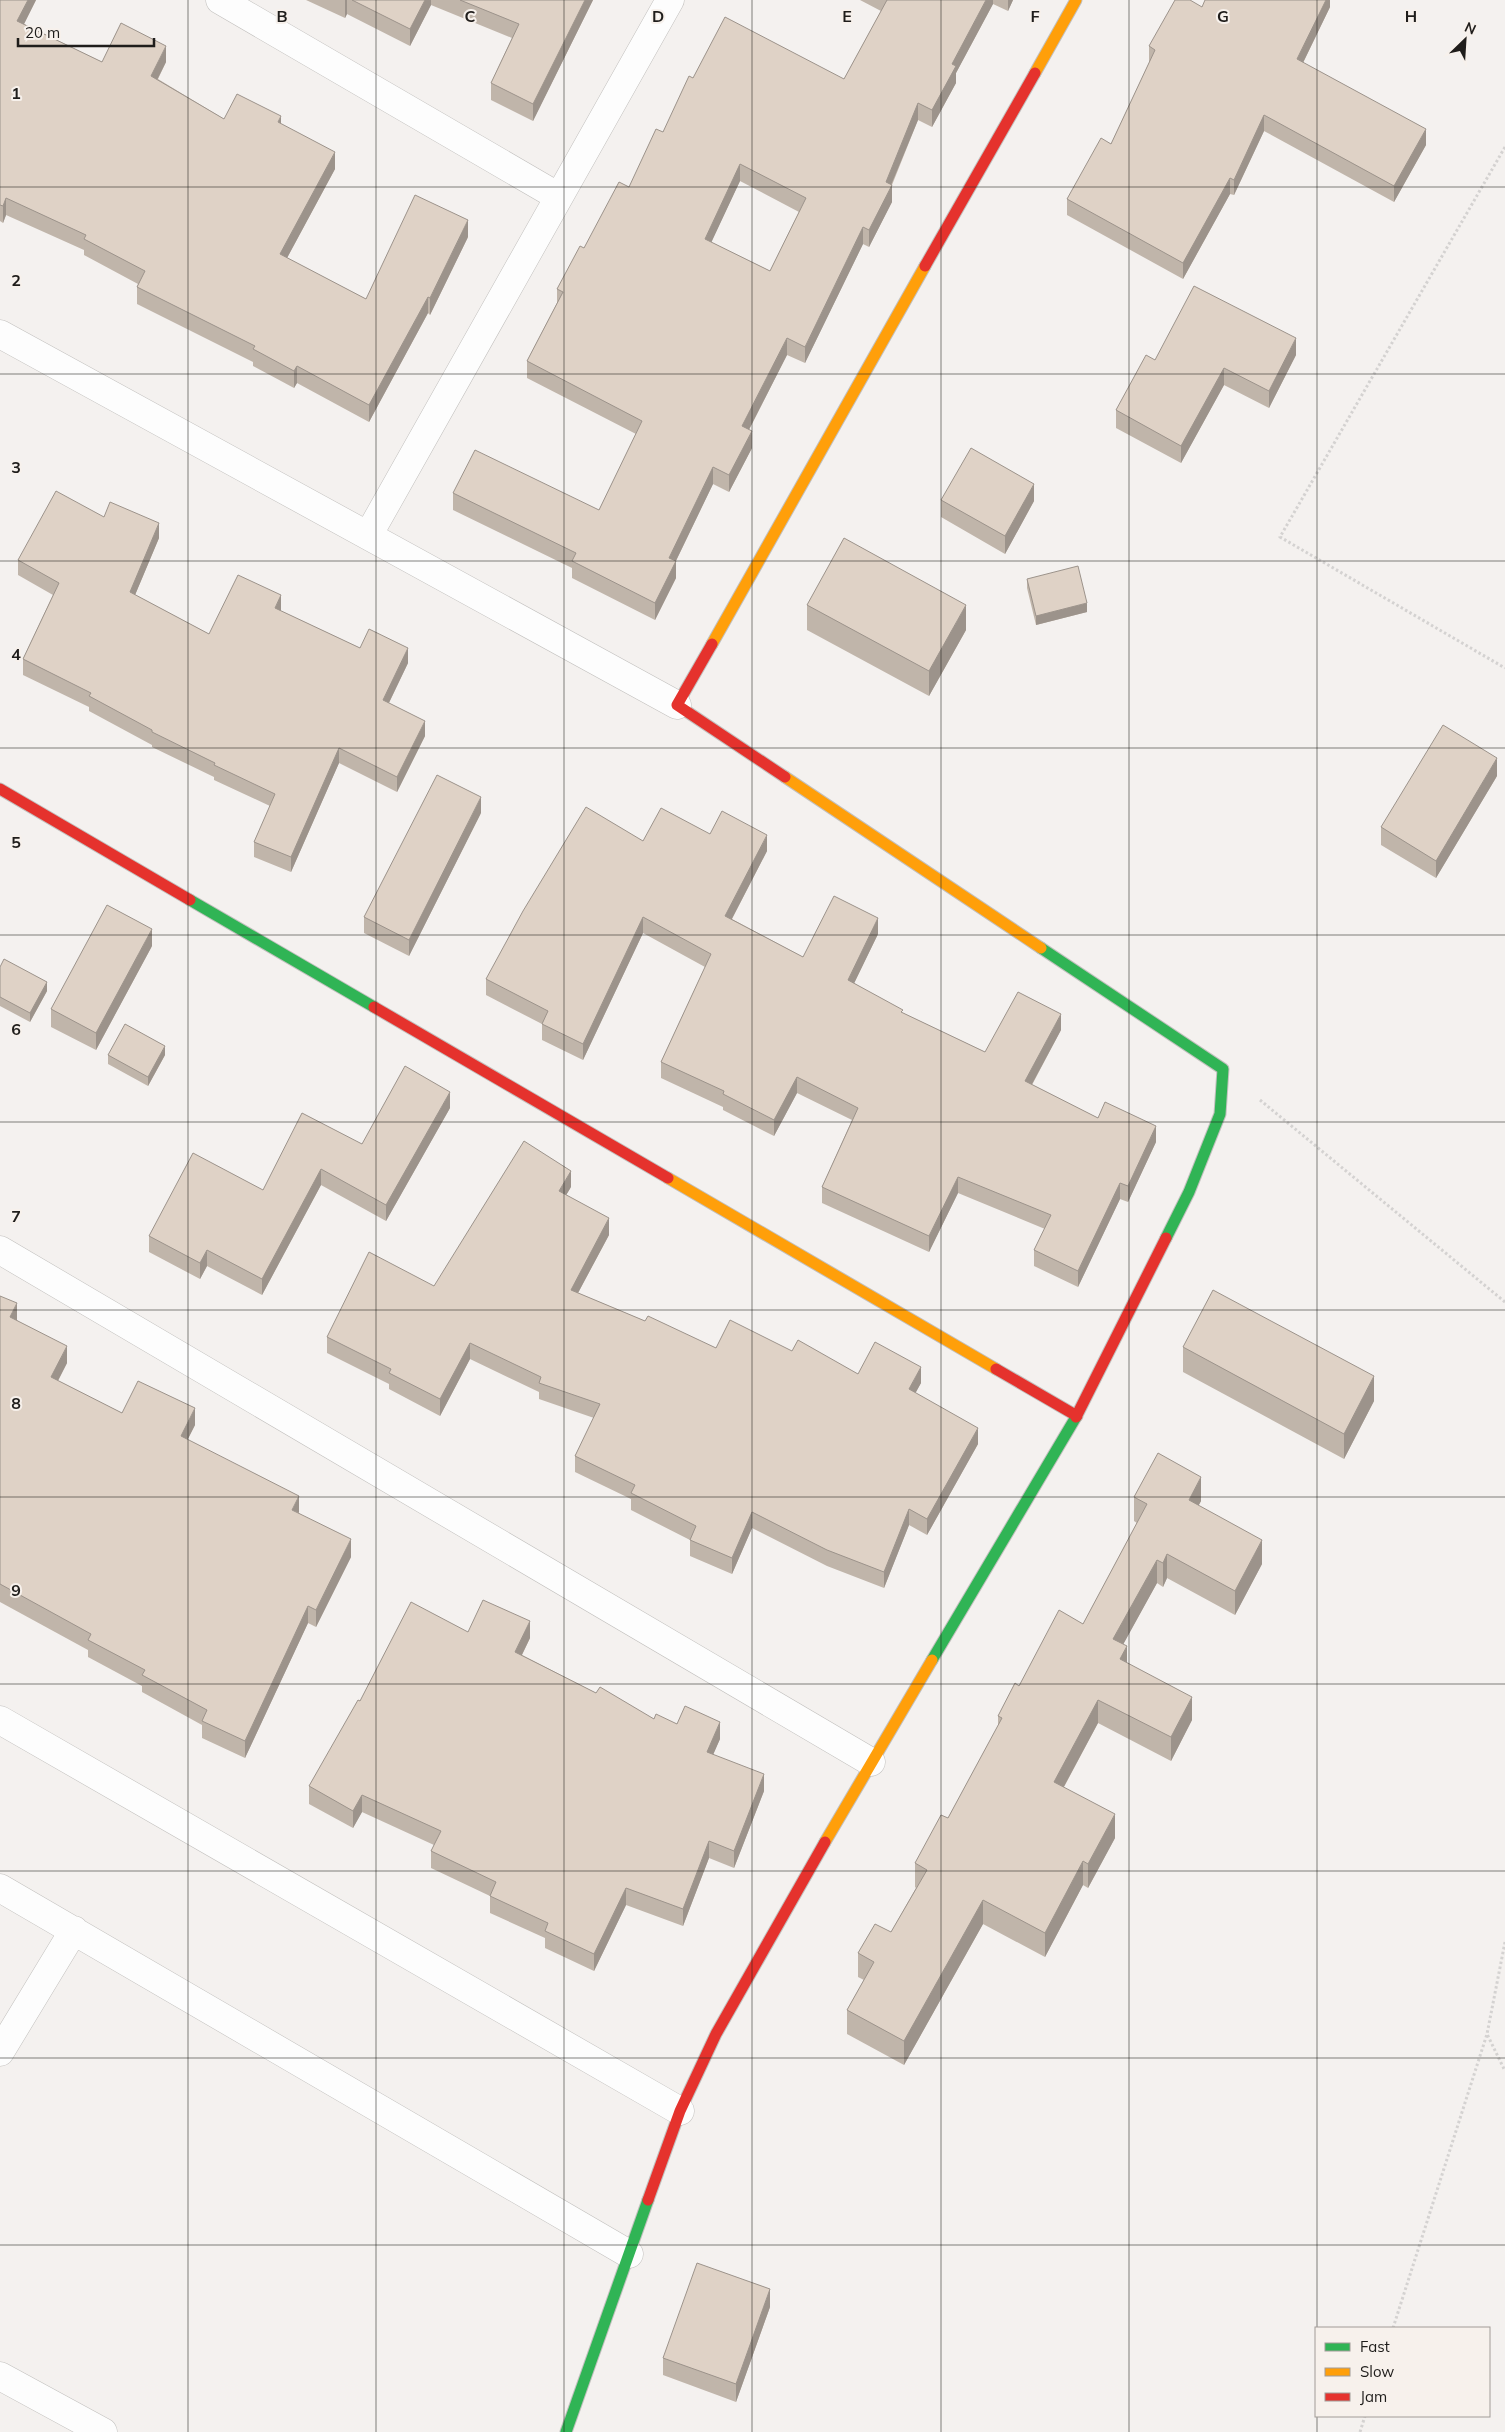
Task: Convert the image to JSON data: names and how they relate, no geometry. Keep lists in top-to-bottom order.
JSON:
{
  "legend": ["Fast", "Slow", "Jam"],
  "scale_bar": "20 m",
  "north": "top right",
  "grid": {
    "columns": [
      "B",
      "C",
      "D",
      "E",
      "F",
      "G",
      "H"
    ],
    "rows": [
      "1",
      "2",
      "3",
      "4",
      "5",
      "6",
      "7",
      "8",
      "9"
    ]
  }
}
